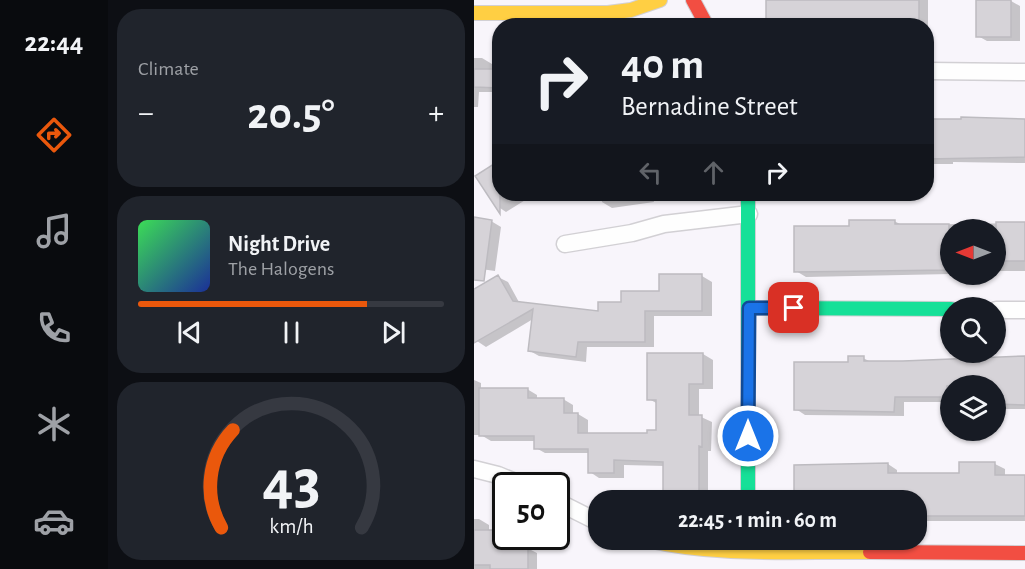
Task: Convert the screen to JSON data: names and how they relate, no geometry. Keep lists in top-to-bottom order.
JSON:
{
  "north": "left",
  "page": {
    "tabs": "22:44",
    "tile": "Climate",
    "turn": ["40 m", "Bernadine Street"],
    "heat": ["−", "20.5°", "+"],
    "song": ["Night Drive", "The Halogens"],
    "limit": "50",
    "trip": "22:45 · 1 min · 60 m",
    "gauge": ["43", "km/h"]
  }
}
